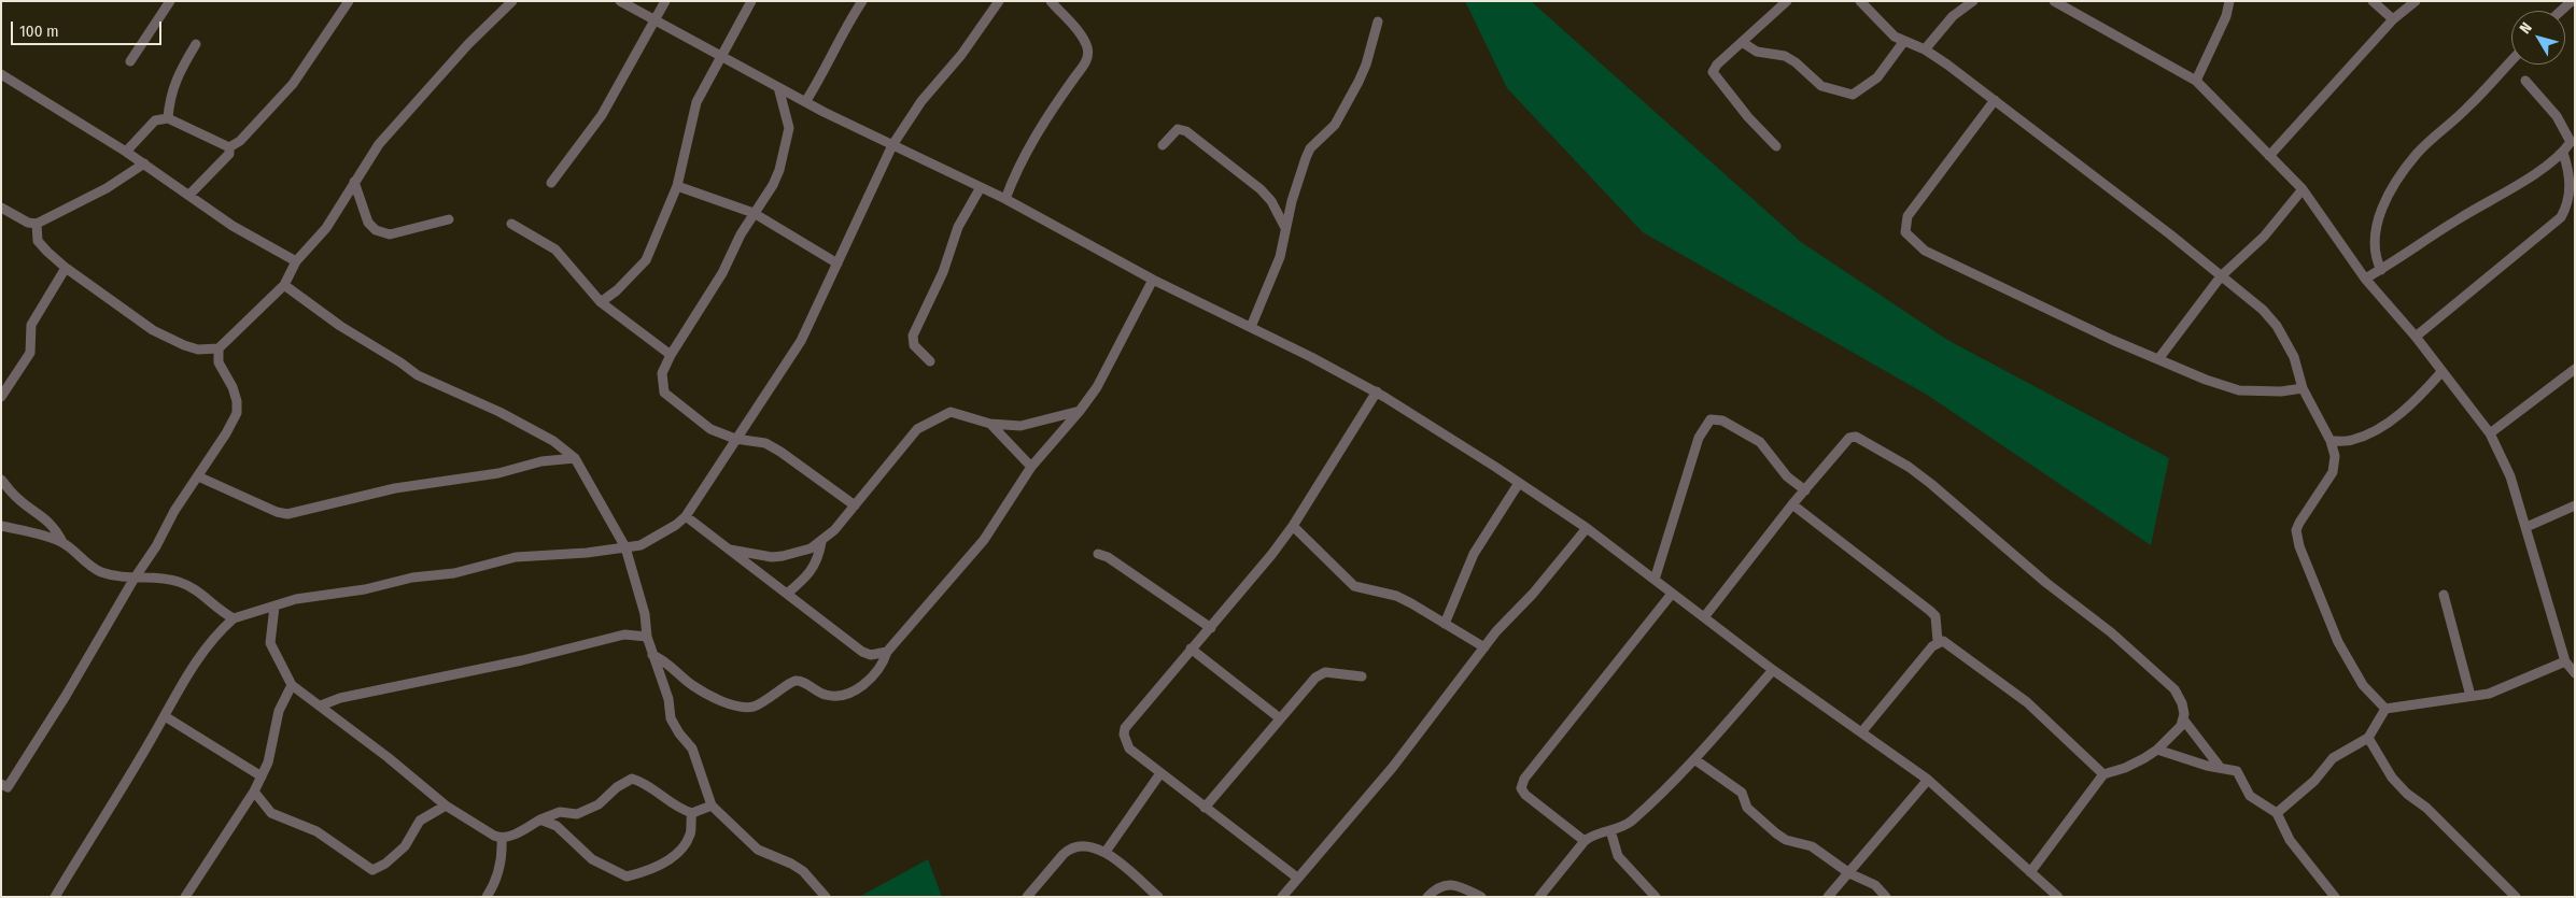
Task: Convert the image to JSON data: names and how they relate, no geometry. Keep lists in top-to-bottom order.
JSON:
{
  "scale_bar": "100 m",
  "north": "top left"
}
